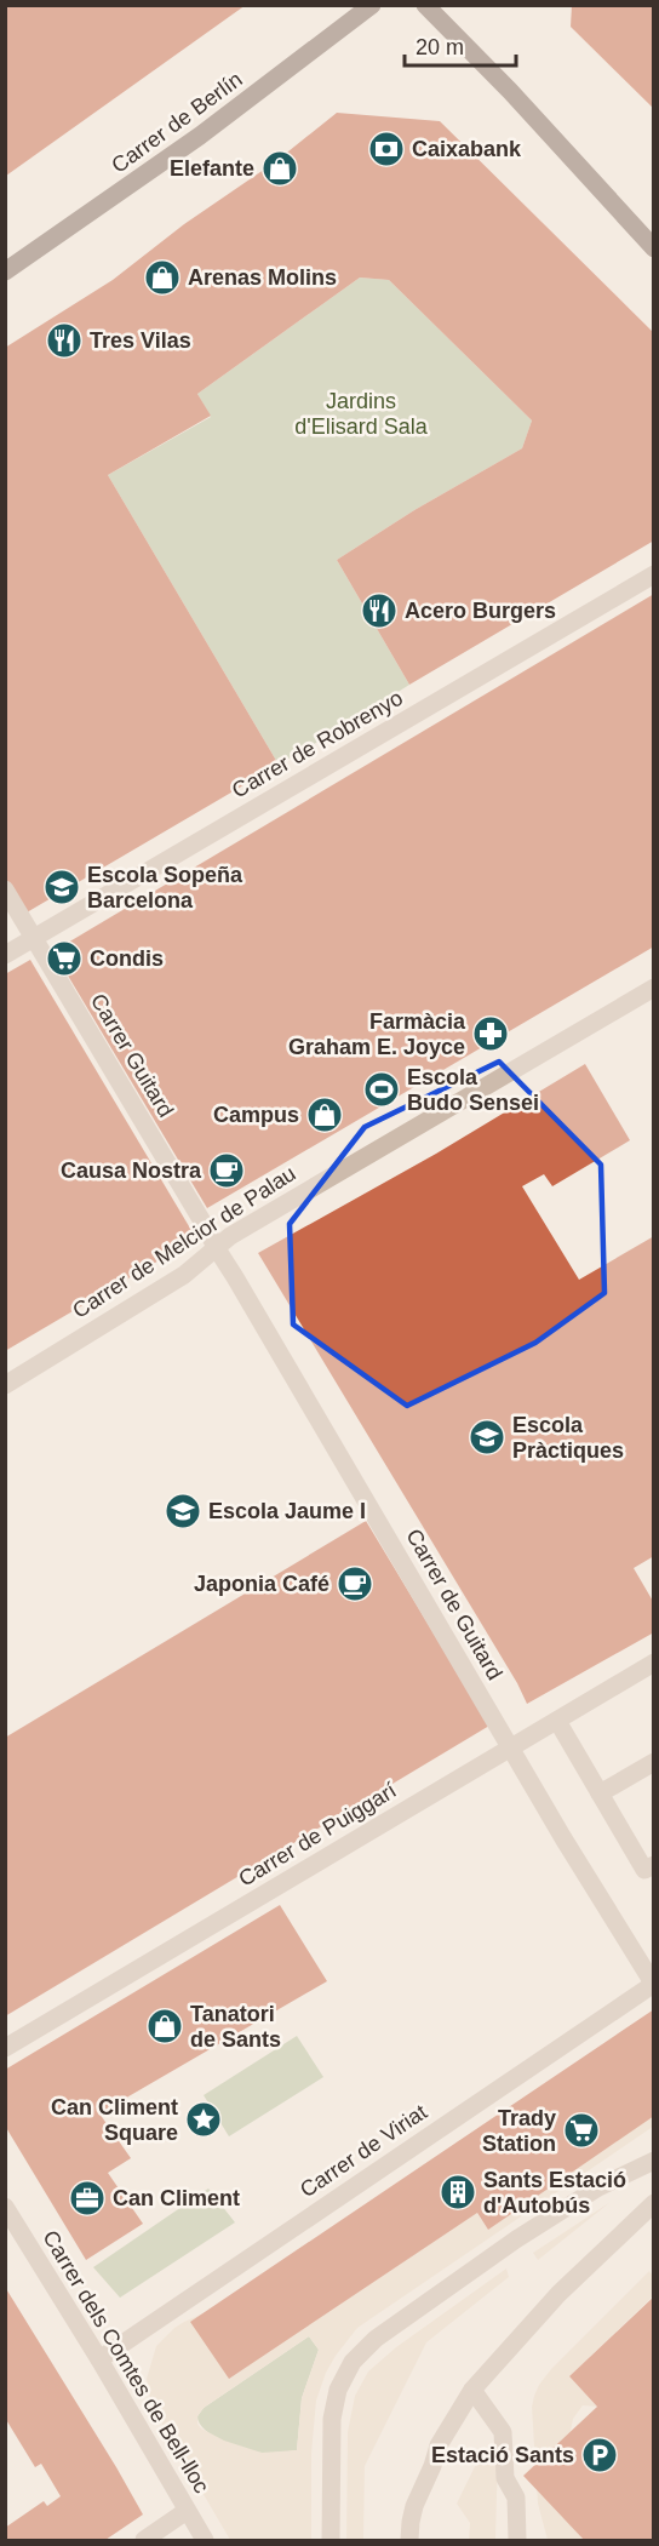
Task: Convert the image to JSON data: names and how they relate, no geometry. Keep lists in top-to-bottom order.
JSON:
{
  "streets": {
    "main road": ["Carrer de Berlín"],
    "street": [
      "Carrer de Robrenyo",
      "Carrer Guitard",
      "Carrer de Melcior de Palau",
      "Carrer de Guitard",
      "Carrer de Puiggarí",
      "Carrer de Viriat",
      "Carrer dels Comtes de Bell-lloc"
    ]
  },
  "crossings": [
    ["Carrer de Robrenyo", "Carrer Guitard"],
    ["Carrer Guitard", "Carrer de Melcior de Palau"],
    ["Carrer Guitard", "Carrer de Guitard"],
    ["Carrer de Melcior de Palau", "Carrer de Guitard"],
    ["Carrer de Guitard", "Carrer de Puiggarí"],
    ["Carrer de Guitard", "Carrer de Viriat"],
    ["Carrer de Viriat", "Carrer dels Comtes de Bell-lloc"]
  ],
  "parks": ["Jardins d'Elisard Sala"],
  "places": {
    "bank": ["Caixabank"],
    "shop": [
      "Elefante",
      "Arenas Molins",
      "Campus",
      "Tanatori de Sants"
    ],
    "restaurant": ["Tres Vilas", "Acero Burgers"],
    "school or university": ["Escola Sopeña Barcelona", "Escola Pràctiques", "Escola Jaume I"],
    "supermarket": ["Condis", "Trady Station"],
    "pharmacy": ["Farmàcia Graham E. Joyce"],
    "sports": ["Escola Budo Sensei"],
    "cafe": ["Causa Nostra", "Japonia Café"],
    "place": ["Can Climent Square"],
    "building": ["Sants Estació d'Autobús"],
    "office": ["Can Climent"],
    "parking": ["Estació Sants"]
  },
  "scale_bar": "20 m"
}
